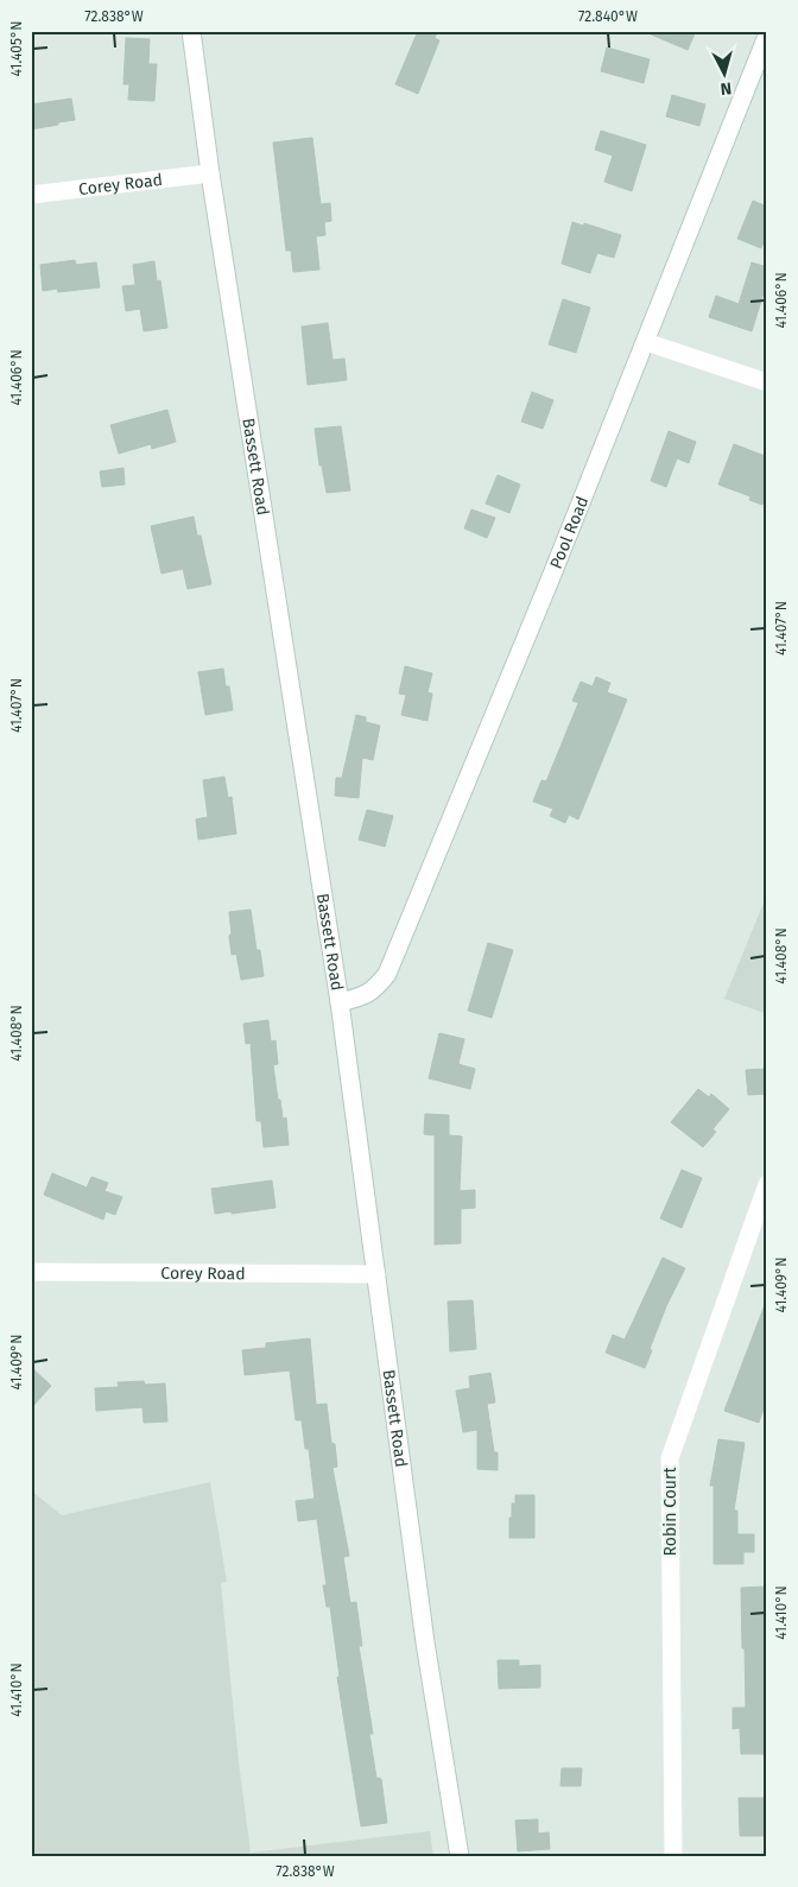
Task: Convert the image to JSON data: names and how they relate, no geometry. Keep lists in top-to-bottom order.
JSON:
{
  "streets": {
    "street": [
      "Corey Road",
      "Bassett Road",
      "Pool Road",
      "Robin Court"
    ]
  },
  "crossings": [
    ["Corey Road", "Bassett Road"],
    ["Bassett Road", "Pool Road"]
  ],
  "north": "bottom",
  "coordinates": [
    "72.838°W",
    "72.840°W",
    "41.405°N",
    "41.406°N",
    "41.407°N",
    "41.408°N",
    "41.409°N",
    "41.410°N"
  ]
}
